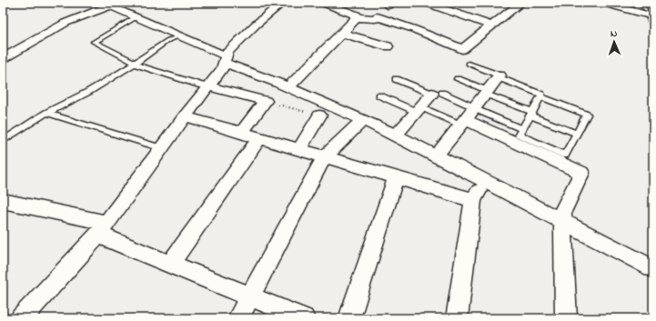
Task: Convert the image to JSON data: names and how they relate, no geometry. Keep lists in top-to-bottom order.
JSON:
{
  "north": "top"
}
